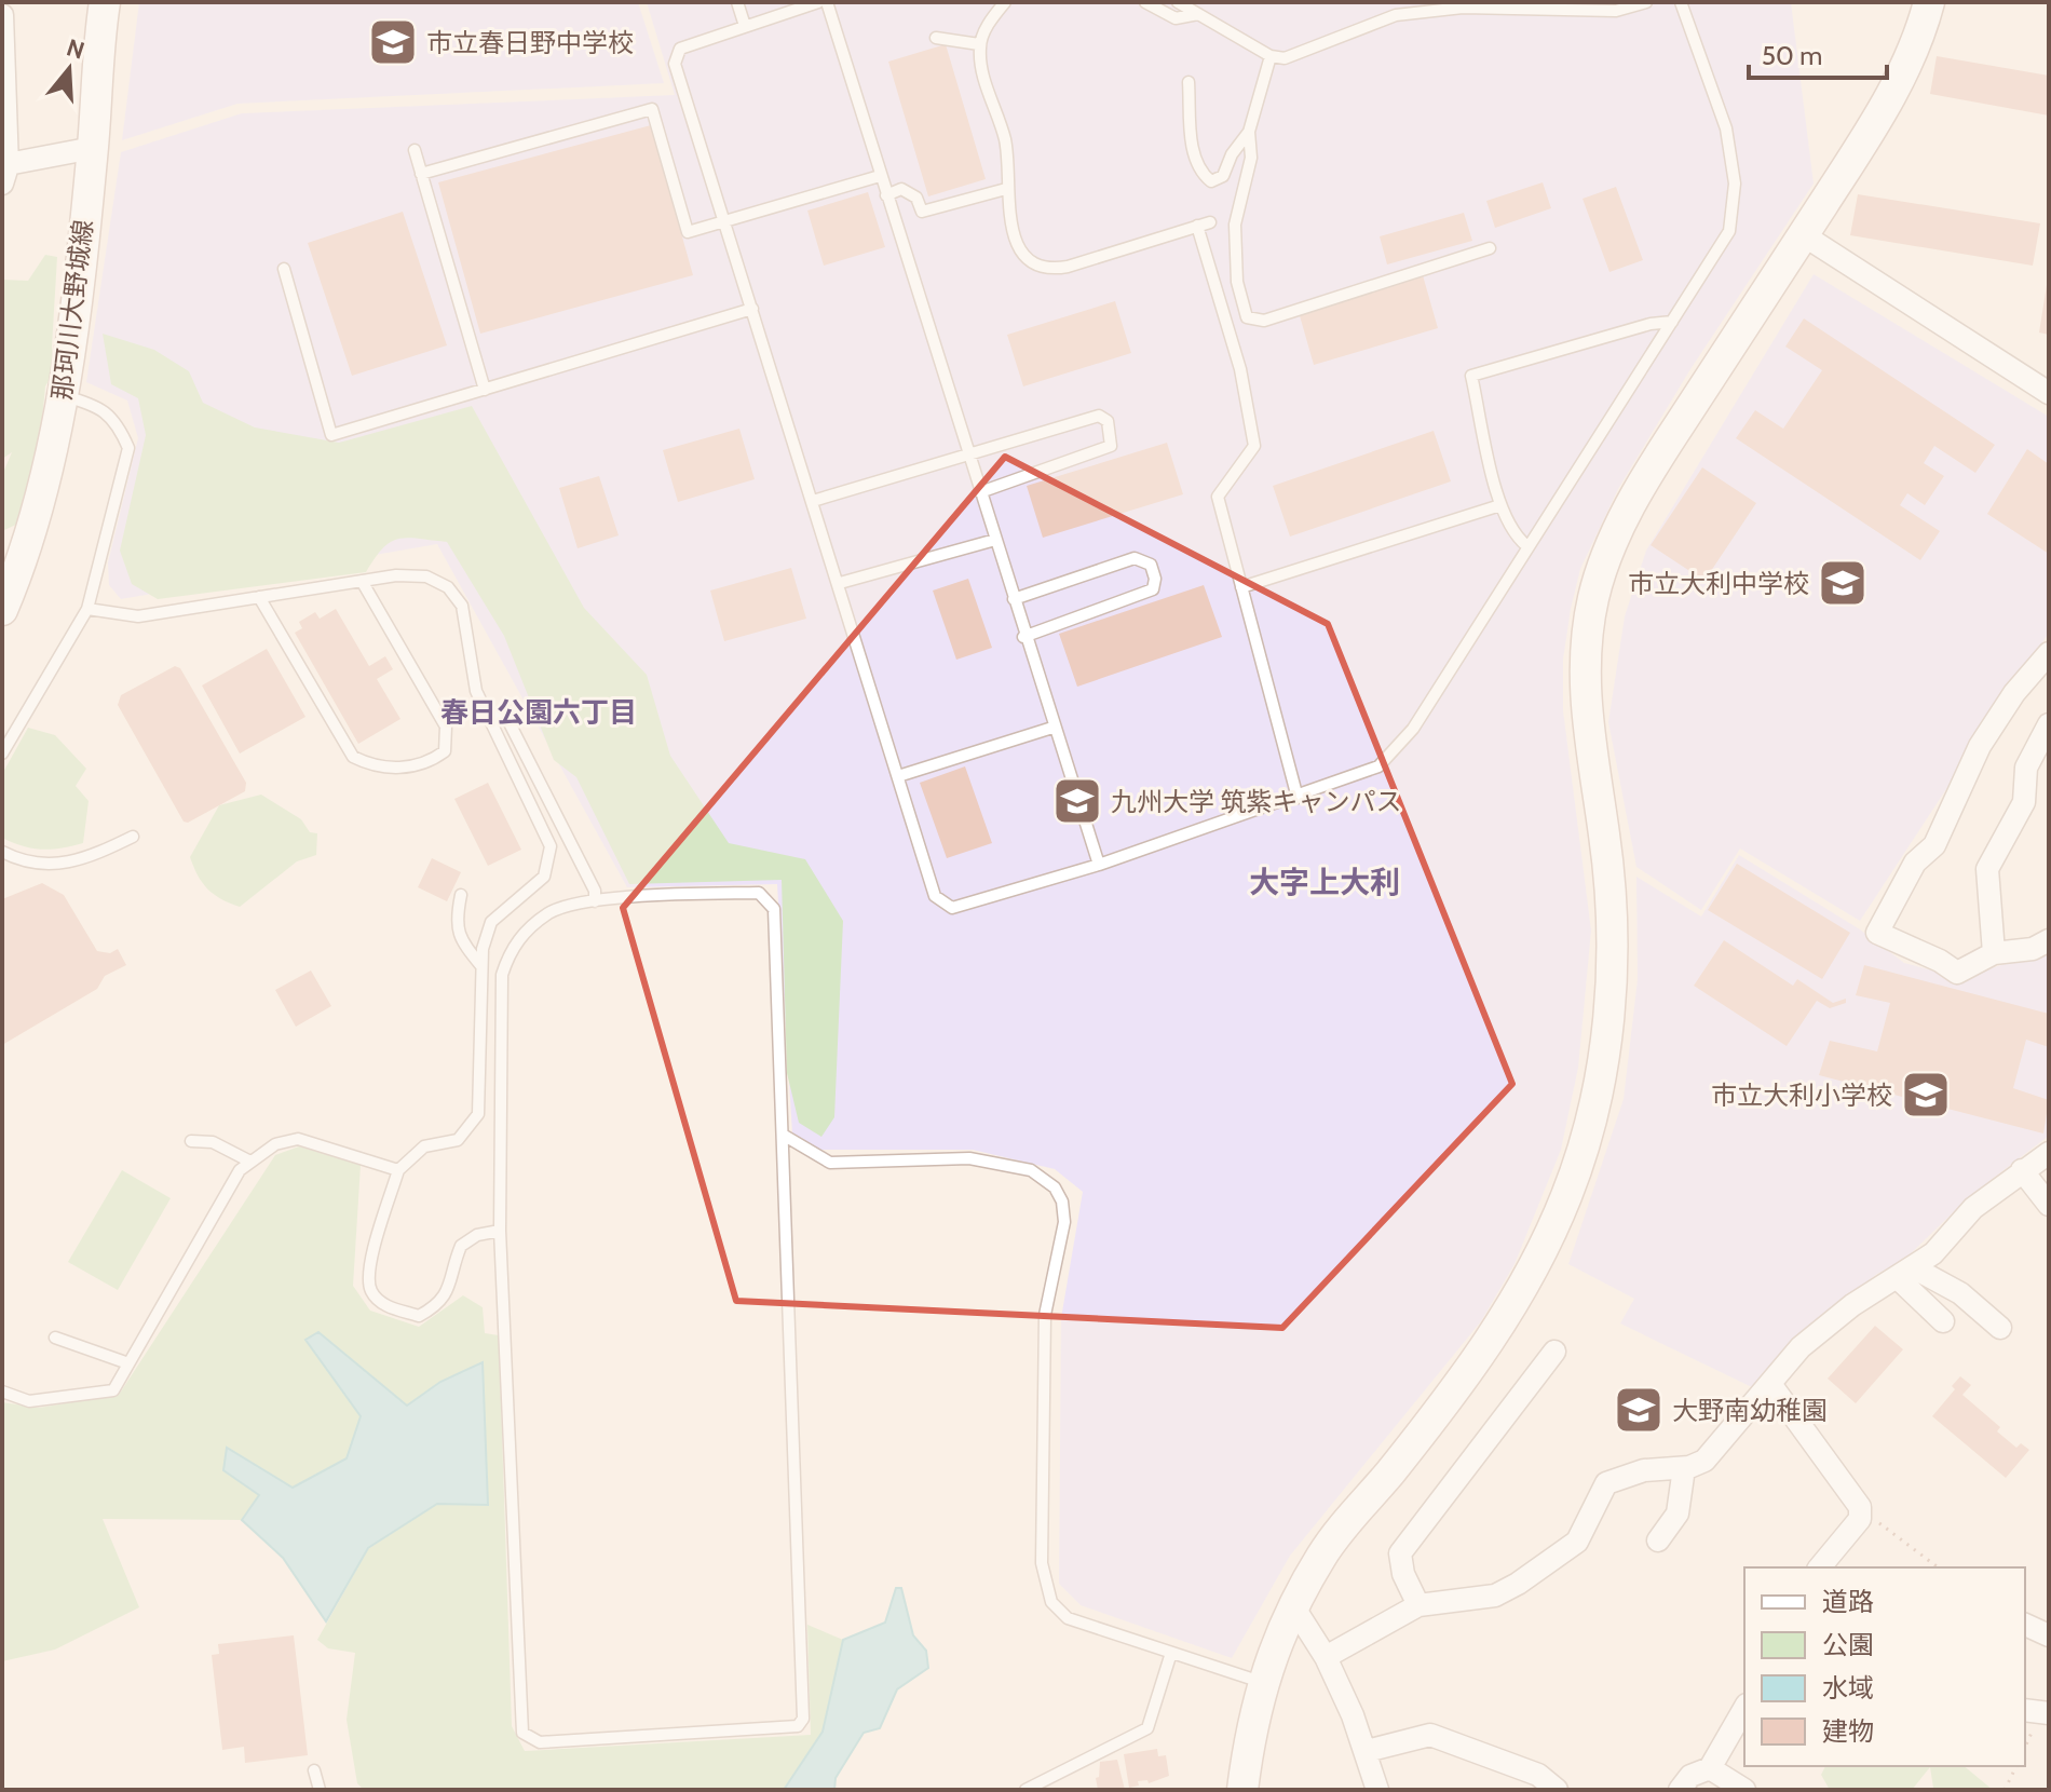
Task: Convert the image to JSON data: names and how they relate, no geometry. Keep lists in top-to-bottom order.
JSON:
{
  "streets": {
    "street": ["那珂川大野城線"]
  },
  "districts": ["春日公園六丁目", "大字上大利"],
  "places": {
    "school or university": [
      "市立春日野中学校",
      "市立大利中学校",
      "九州大学 筑紫キャンパス",
      "市立大利小学校",
      "大野南幼稚園"
    ]
  },
  "legend": [
    "道路",
    "公園",
    "水域",
    "建物"
  ],
  "scale_bar": "50 m",
  "north": "top"
}
